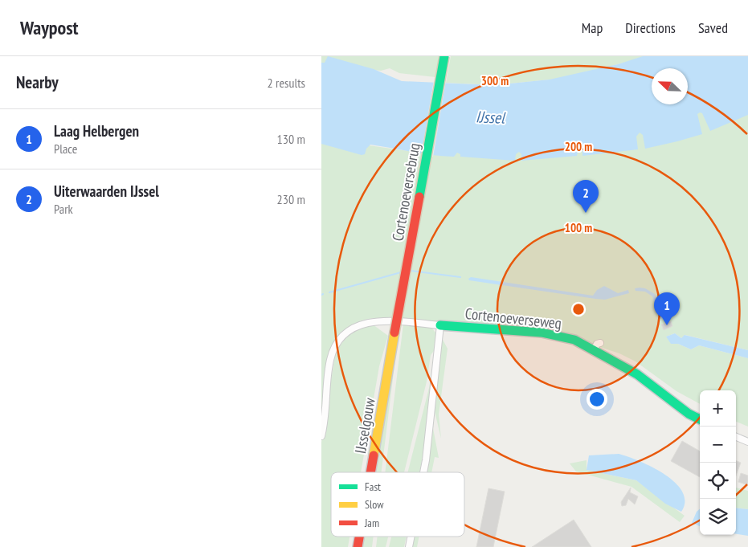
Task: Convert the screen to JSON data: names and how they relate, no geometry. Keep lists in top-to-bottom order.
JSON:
{
  "streets": {
    "main road": ["Cortenoeversebrug", "Cortenoeverseweg", "IJsselgouw"]
  },
  "crossings": [
    ["Cortenoeversebrug", "IJsselgouw"]
  ],
  "water": ["IJssel"],
  "legend": ["Fast", "Slow", "Jam"],
  "north": "top left",
  "page": {
    "header": "Waypost",
    "nav": ["Map", "Directions", "Saved"],
    "heading": ["Nearby", "2 results"],
    "list": [
      {
        "mark": "1",
        "name": "Laag Helbergen",
        "note": "Place",
        "value": "130 m"
      },
      {
        "mark": "2",
        "name": "Uiterwaarden IJssel",
        "note": "Park",
        "value": "230 m"
      }
    ],
    "pins": ["2", "1"],
    "map_buttons": ["+", "−"]
  },
  "rings": ["300 m", "200 m", "100 m"]
}
